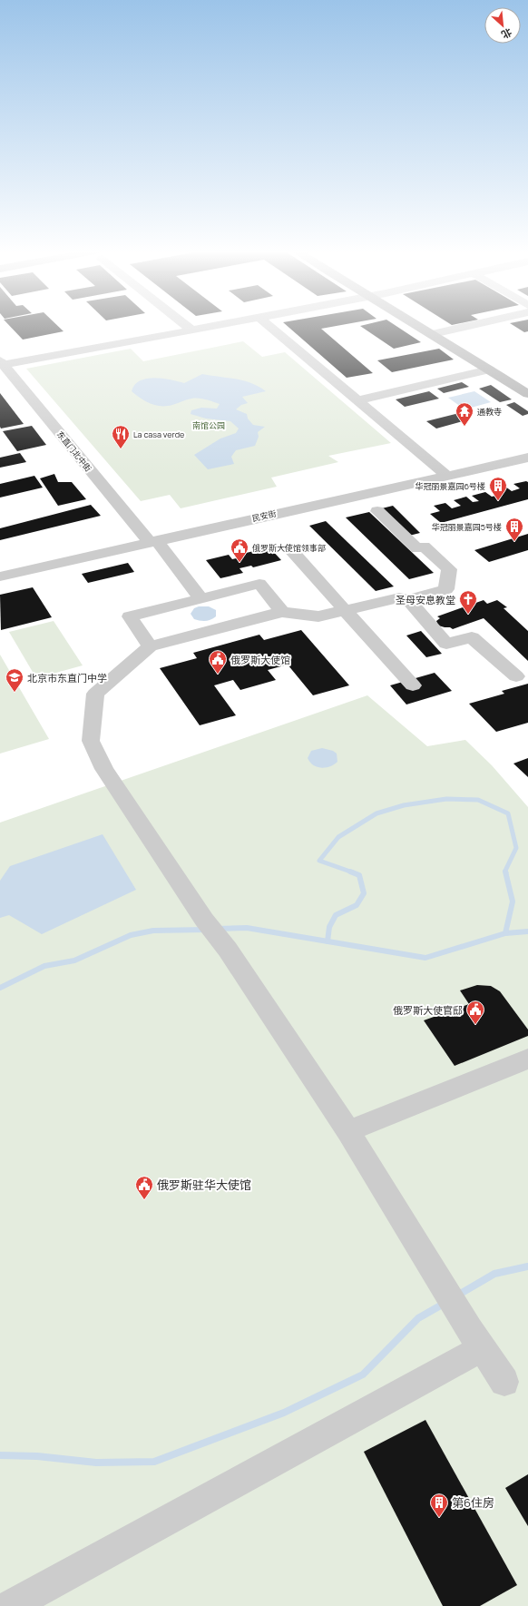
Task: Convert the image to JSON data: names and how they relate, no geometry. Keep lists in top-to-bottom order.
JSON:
{
  "streets": {
    "street": ["东直门北中街", "民安街"]
  },
  "crossings": [
    ["东直门北中街", "民安街"]
  ],
  "parks": ["南馆公园"],
  "places": {
    "temple": ["通教寺"],
    "restaurant": ["La casa verde"],
    "building": ["华冠丽景嘉园6号楼", "华冠丽景嘉园5号楼", "第6住房"],
    "public building": [
      "俄罗斯大使馆领事部",
      "俄罗斯大使馆",
      "俄罗斯大使官邸",
      "俄罗斯驻华大使馆"
    ],
    "church": ["圣母安息教堂"],
    "school or university": ["北京市东直门中学"]
  },
  "north": "bottom right"
}
